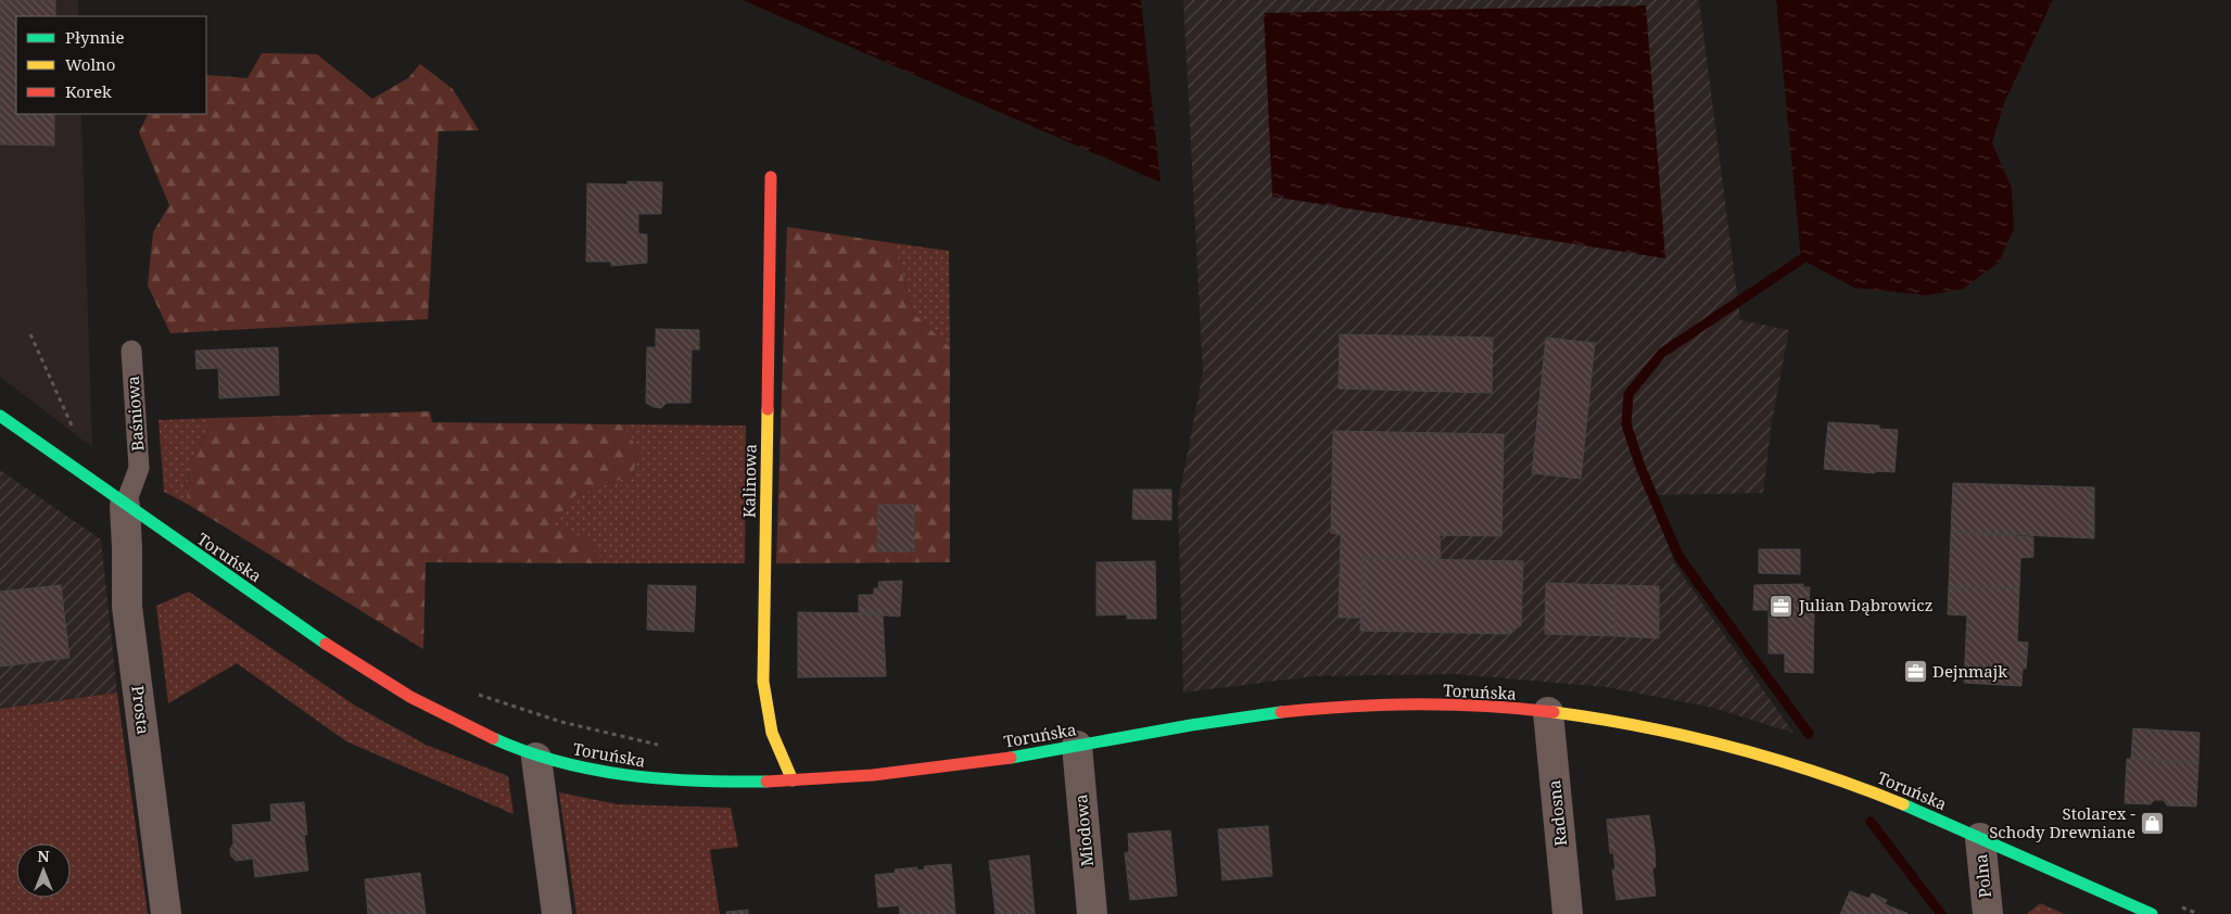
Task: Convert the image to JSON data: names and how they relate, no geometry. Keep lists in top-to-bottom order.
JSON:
{
  "streets": {
    "main road": ["Kalinowa", "Toruńska"],
    "street": [
      "Prosta",
      "Radosna",
      "Miodowa",
      "Polna"
    ],
    "lane": ["Baśniowa"]
  },
  "crossings": [
    ["Baśniowa", "Toruńska"],
    ["Baśniowa", "Prosta"],
    ["Kalinowa", "Toruńska"],
    ["Toruńska", "Prosta"],
    ["Toruńska", "Radosna"],
    ["Toruńska", "Miodowa"],
    ["Toruńska", "Polna"]
  ],
  "places": {
    "office": ["Julian Dąbrowicz", "Dejnmajk"],
    "shop": ["Stolarex - Schody Drewniane"]
  },
  "legend": ["Płynnie", "Wolno", "Korek"],
  "north": "top"
}
